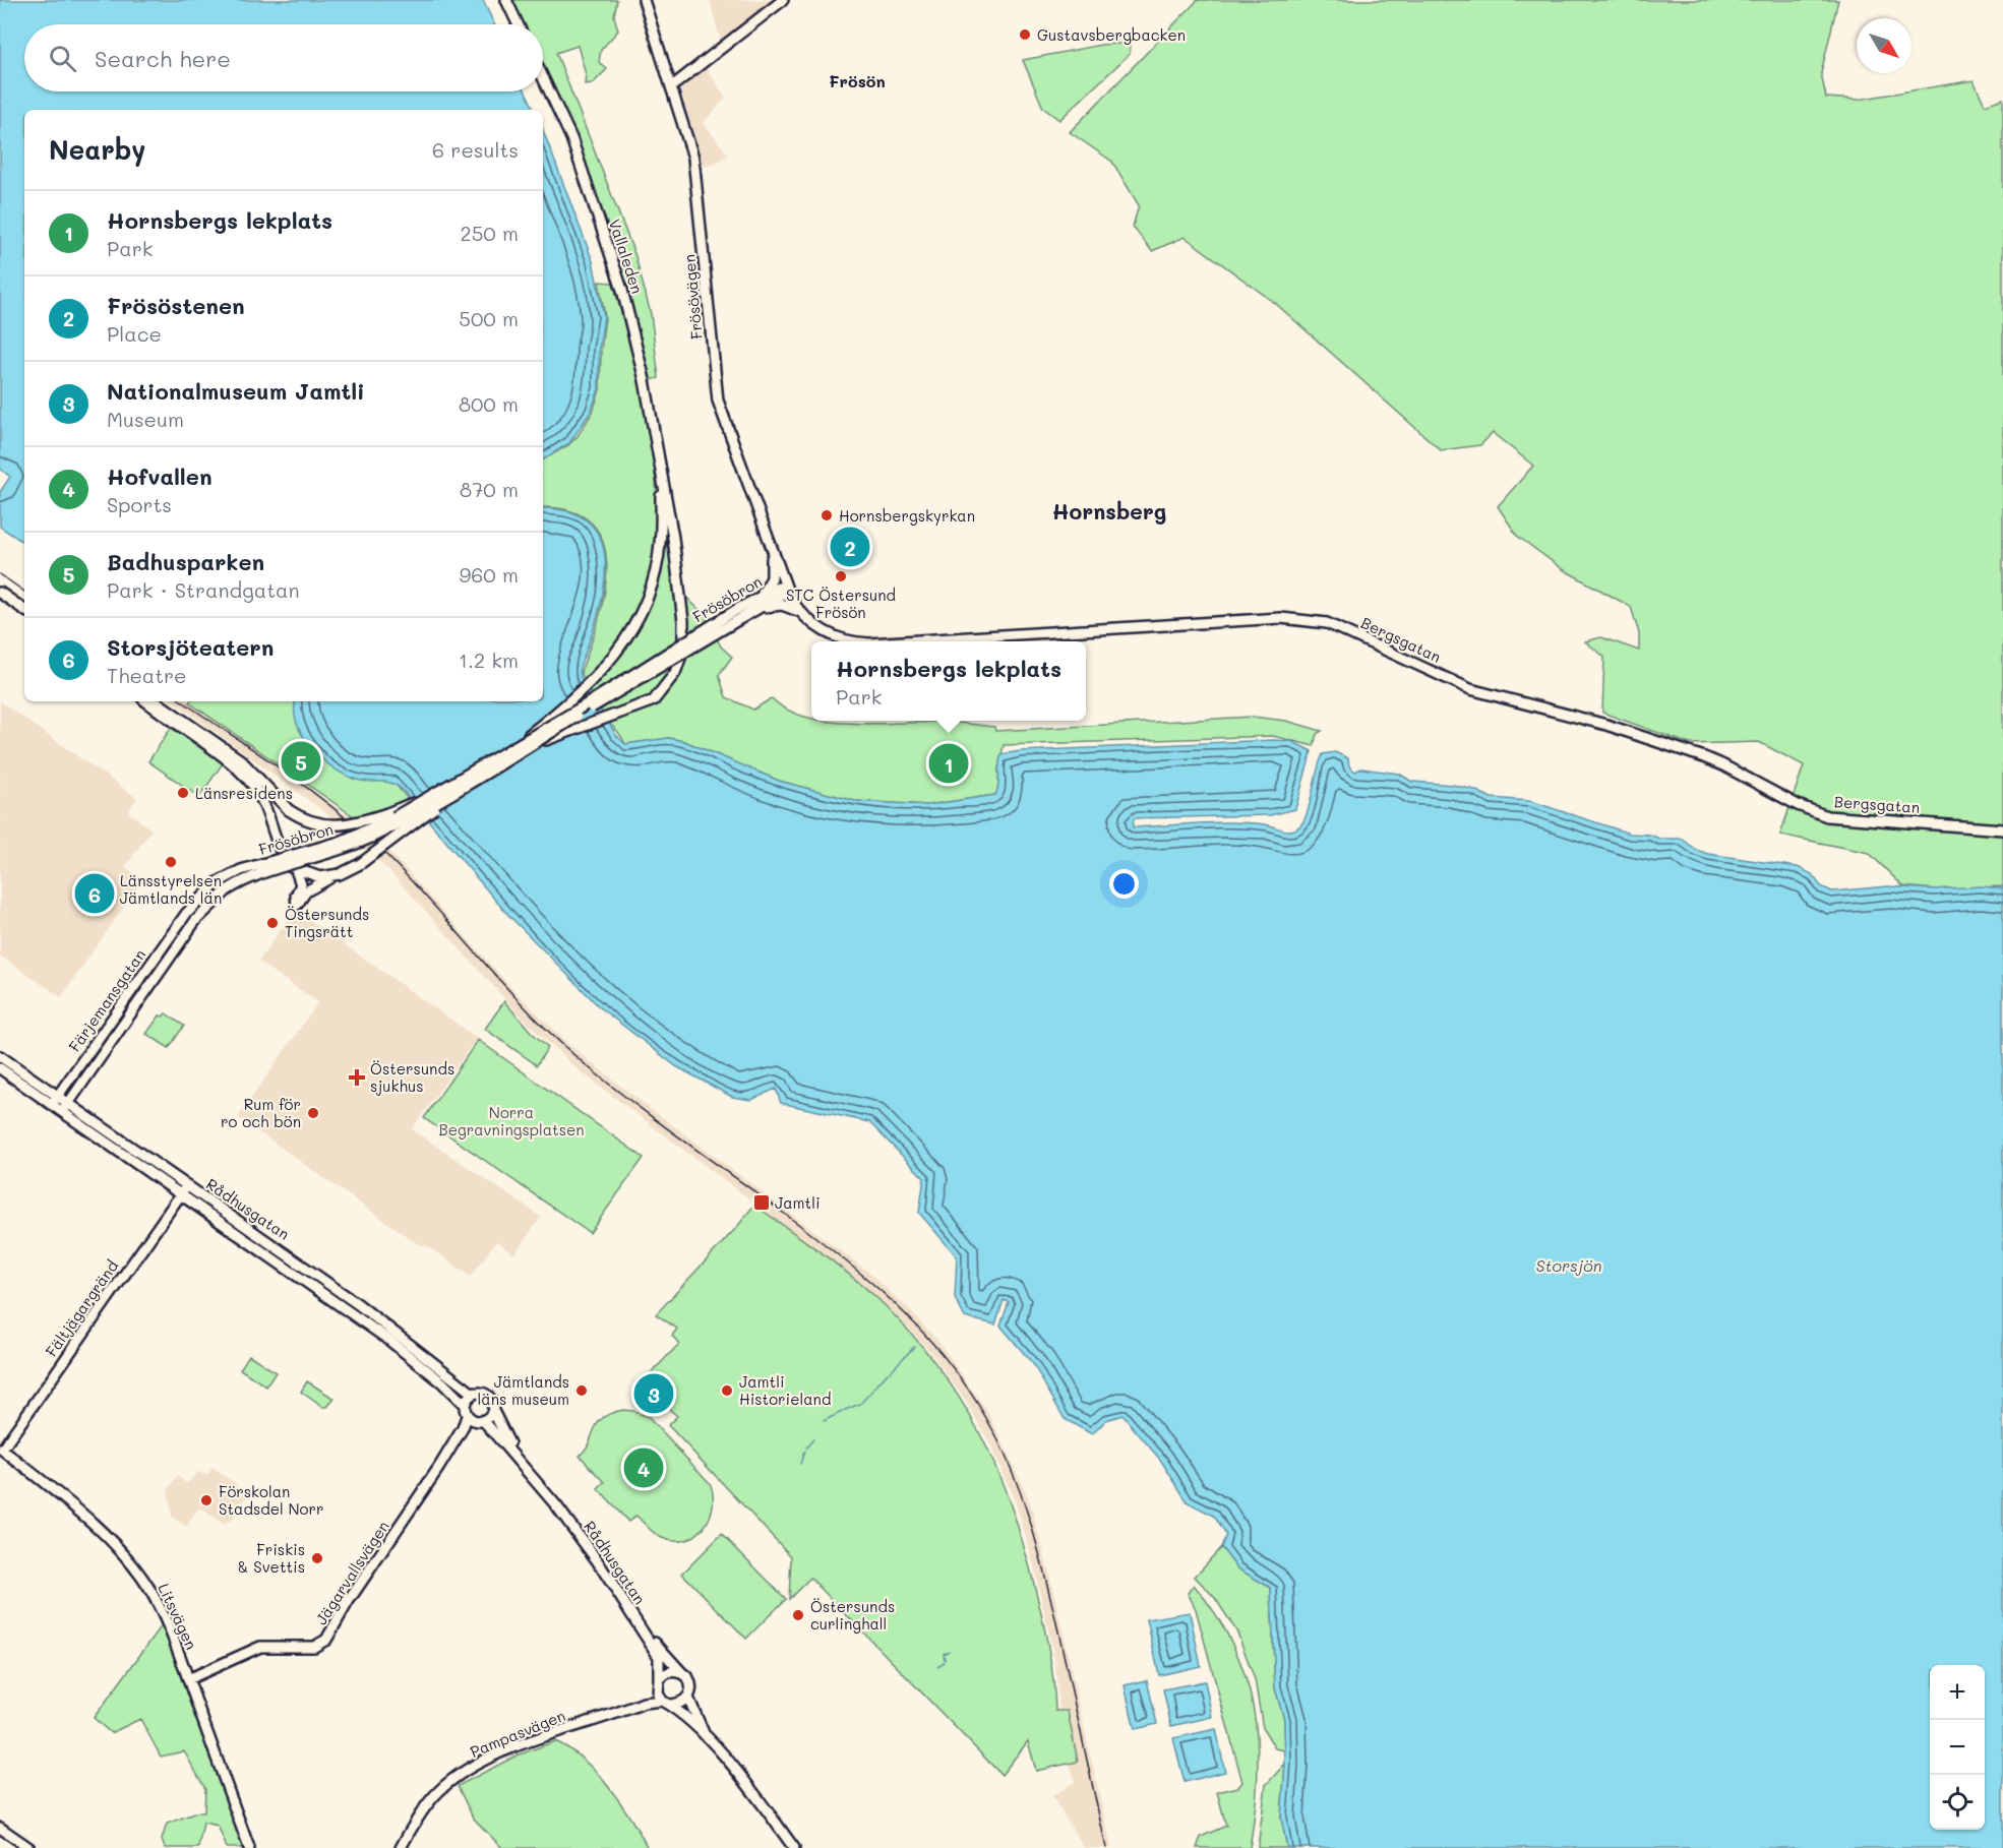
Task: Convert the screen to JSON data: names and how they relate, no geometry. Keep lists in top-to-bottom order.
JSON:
{
  "streets": {
    "main road": [
      "Vallaleden",
      "Frösövägen",
      "Frösöbron",
      "Bergsgatan",
      "Färjemansgatan",
      "Rådhusgatan",
      "Fältjägargränd",
      "Jägarvallsvägen",
      "Litsvägen",
      "Pampasvägen"
    ]
  },
  "crossings": [
    ["Vallaleden", "Frösöbron"],
    ["Frösövägen", "Frösöbron"],
    ["Frösövägen", "Bergsgatan"],
    ["Frösöbron", "Bergsgatan"],
    ["Frösöbron", "Färjemansgatan"],
    ["Färjemansgatan", "Rådhusgatan"],
    ["Rådhusgatan", "Fältjägargränd"],
    ["Rådhusgatan", "Jägarvallsvägen"],
    ["Rådhusgatan", "Pampasvägen"],
    ["Fältjägargränd", "Litsvägen"],
    ["Jägarvallsvägen", "Litsvägen"]
  ],
  "districts": ["Frösön", "Hornsberg"],
  "water": ["Storsjön"],
  "parks": ["Norra Begravningsplatsen"],
  "places": {
    "other": [
      "Gustavsbergbacken",
      "Hornsbergskyrkan",
      "STC Östersund Frösön",
      "Länsresidens",
      "Länsstyrelsen Jämtlands län",
      "Östersunds Tingsrätt",
      "Rum för ro och bön",
      "Jämtlands läns museum",
      "Jamtli Historieland",
      "Förskolan Stadsdel Norr",
      "Friskis & Svettis",
      "Östersunds curlinghall"
    ],
    "health": ["Östersunds sjukhus"],
    "transit": ["Jamtli"]
  },
  "north": "bottom right",
  "page": {
    "search": "Search here",
    "heading": ["Nearby", "6 results"],
    "list": [
      {
        "mark": "1",
        "name": "Hornsbergs lekplats",
        "note": "Park",
        "value": "250 m"
      },
      {
        "mark": "2",
        "name": "Frösöstenen",
        "note": "Place",
        "value": "500 m"
      },
      {
        "mark": "3",
        "name": "Nationalmuseum Jamtli",
        "note": "Museum",
        "value": "800 m"
      },
      {
        "mark": "4",
        "name": "Hofvallen",
        "note": "Sports",
        "value": "870 m"
      },
      {
        "mark": "5",
        "name": "Badhusparken",
        "note": "Park · Strandgatan",
        "value": "960 m"
      },
      {
        "mark": "6",
        "name": "Storsjöteatern",
        "note": "Theatre",
        "value": "1.2 km"
      }
    ],
    "pins": [
      "2",
      "5",
      "1",
      "6",
      "3",
      "4"
    ],
    "popup": ["Hornsbergs lekplats", "Park"],
    "map_buttons": ["+", "−"]
  }
}
